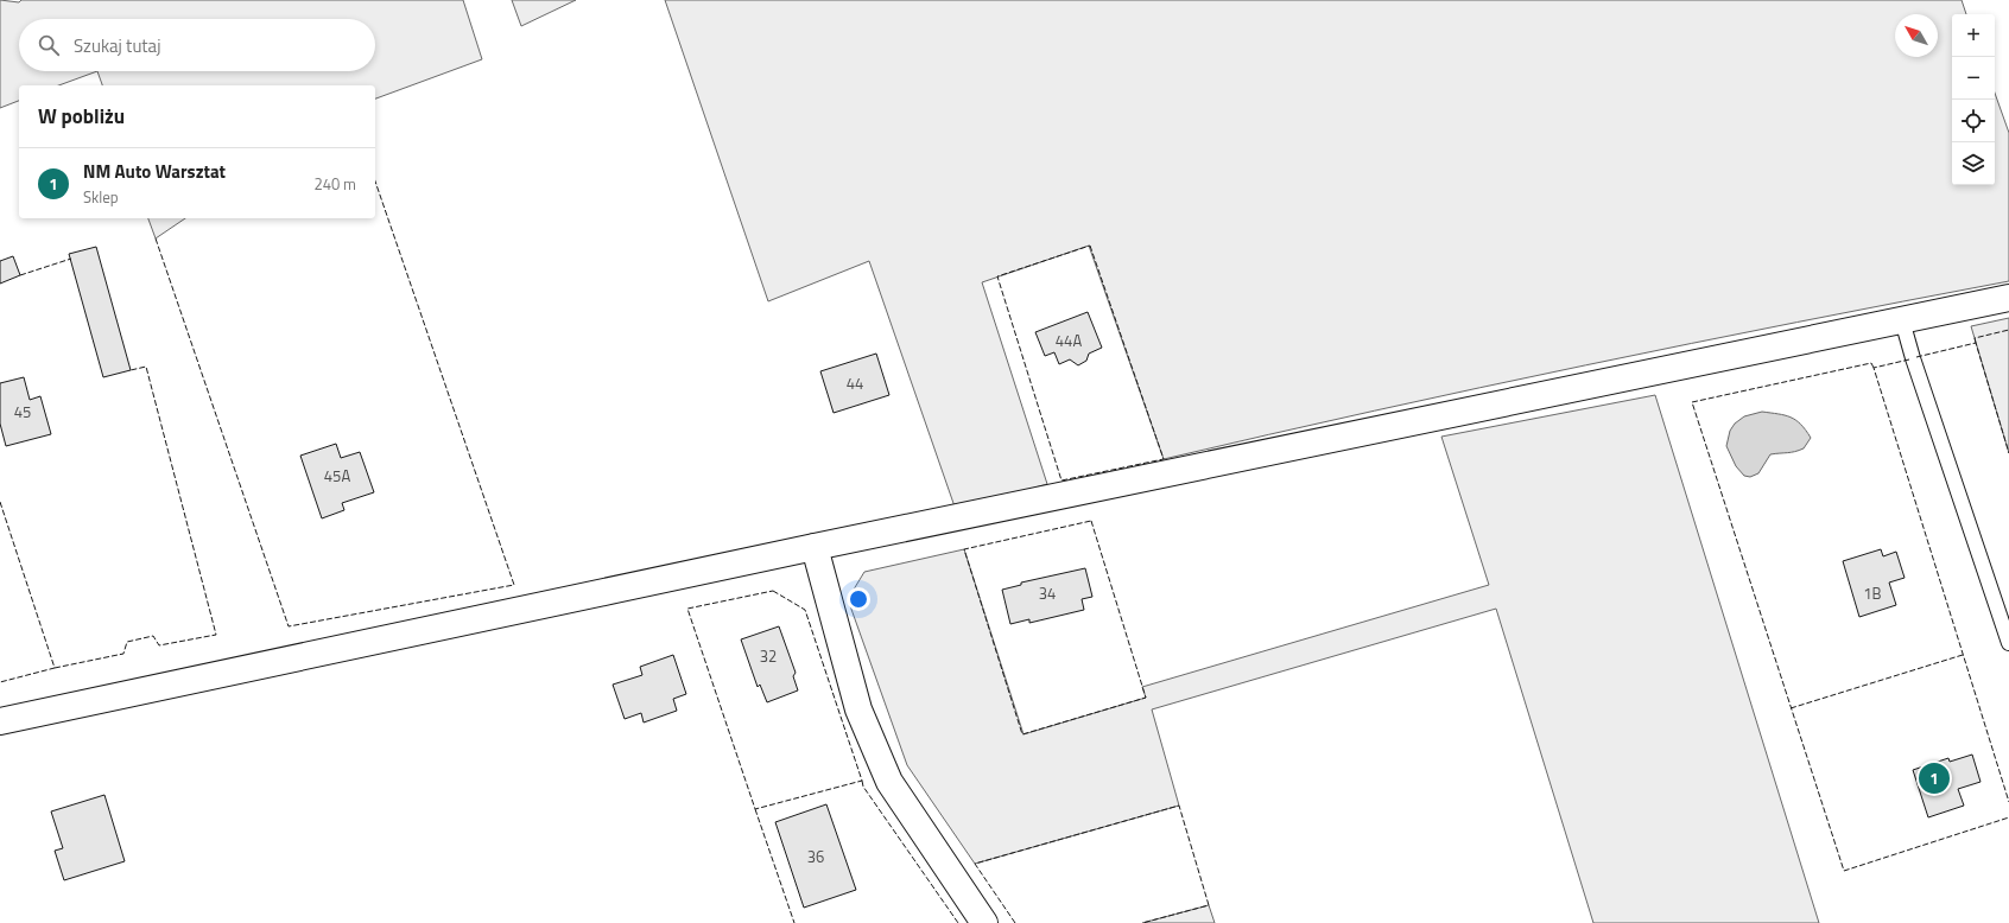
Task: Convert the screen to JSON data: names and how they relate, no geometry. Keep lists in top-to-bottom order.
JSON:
{
  "house_numbers": [
    "44A",
    "44",
    "45",
    "45A",
    "34",
    "1B",
    "32",
    "36"
  ],
  "north": "top left",
  "page": {
    "map_buttons": ["+", "−"],
    "search": "Szukaj tutaj",
    "heading": "W pobliżu",
    "list": [
      {
        "mark": "1",
        "name": "NM Auto Warsztat",
        "note": "Sklep",
        "value": "240 m"
      }
    ],
    "pins": "1"
  }
}
